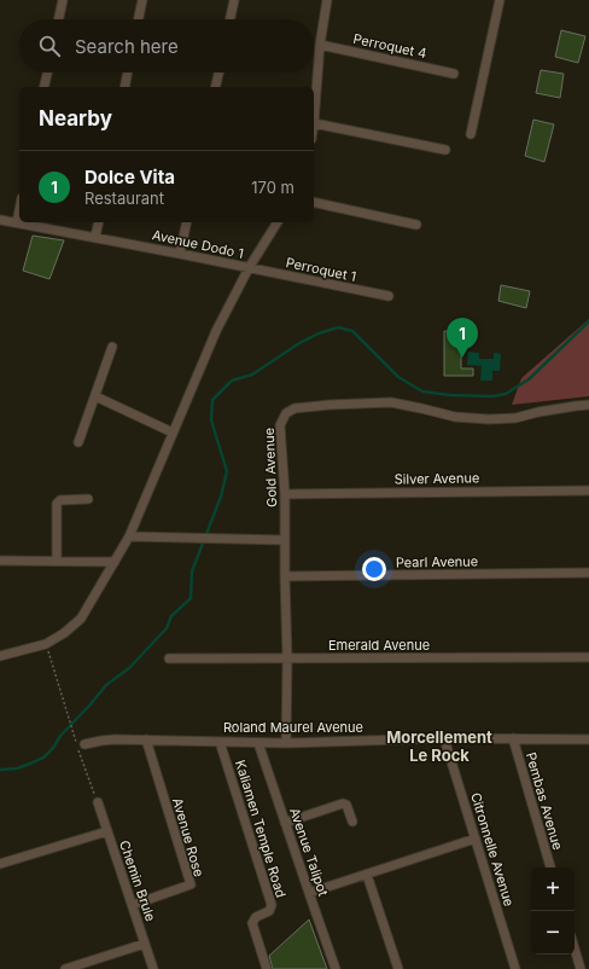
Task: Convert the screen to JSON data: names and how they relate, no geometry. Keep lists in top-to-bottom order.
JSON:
{
  "streets": {
    "street": [
      "Perroquet 4",
      "Avenue Dodo 1",
      "Perroquet 1",
      "Gold Avenue",
      "Silver Avenue",
      "Pearl Avenue",
      "Emerald Avenue",
      "Roland Maurel Avenue",
      "Pembas Avenue",
      "Kaliamen Temple Road",
      "Avenue Rose",
      "Citronnelle Avenue",
      "Avenue Talipot",
      "Chemin Brule"
    ]
  },
  "crossings": [
    ["Avenue Dodo 1", "Perroquet 1"],
    ["Gold Avenue", "Silver Avenue"],
    ["Gold Avenue", "Pearl Avenue"],
    ["Gold Avenue", "Emerald Avenue"],
    ["Gold Avenue", "Roland Maurel Avenue"],
    ["Roland Maurel Avenue", "Pembas Avenue"],
    ["Roland Maurel Avenue", "Kaliamen Temple Road"],
    ["Roland Maurel Avenue", "Avenue Rose"],
    ["Roland Maurel Avenue", "Citronnelle Avenue"],
    ["Roland Maurel Avenue", "Avenue Talipot"],
    ["Avenue Rose", "Chemin Brule"]
  ],
  "districts": ["Morcellement Le Rock"],
  "page": {
    "search": "Search here",
    "heading": "Nearby",
    "list": [
      {
        "mark": "1",
        "name": "Dolce Vita",
        "note": "Restaurant",
        "value": "170 m"
      }
    ],
    "pins": "1",
    "map_buttons": ["+", "−"]
  }
}
